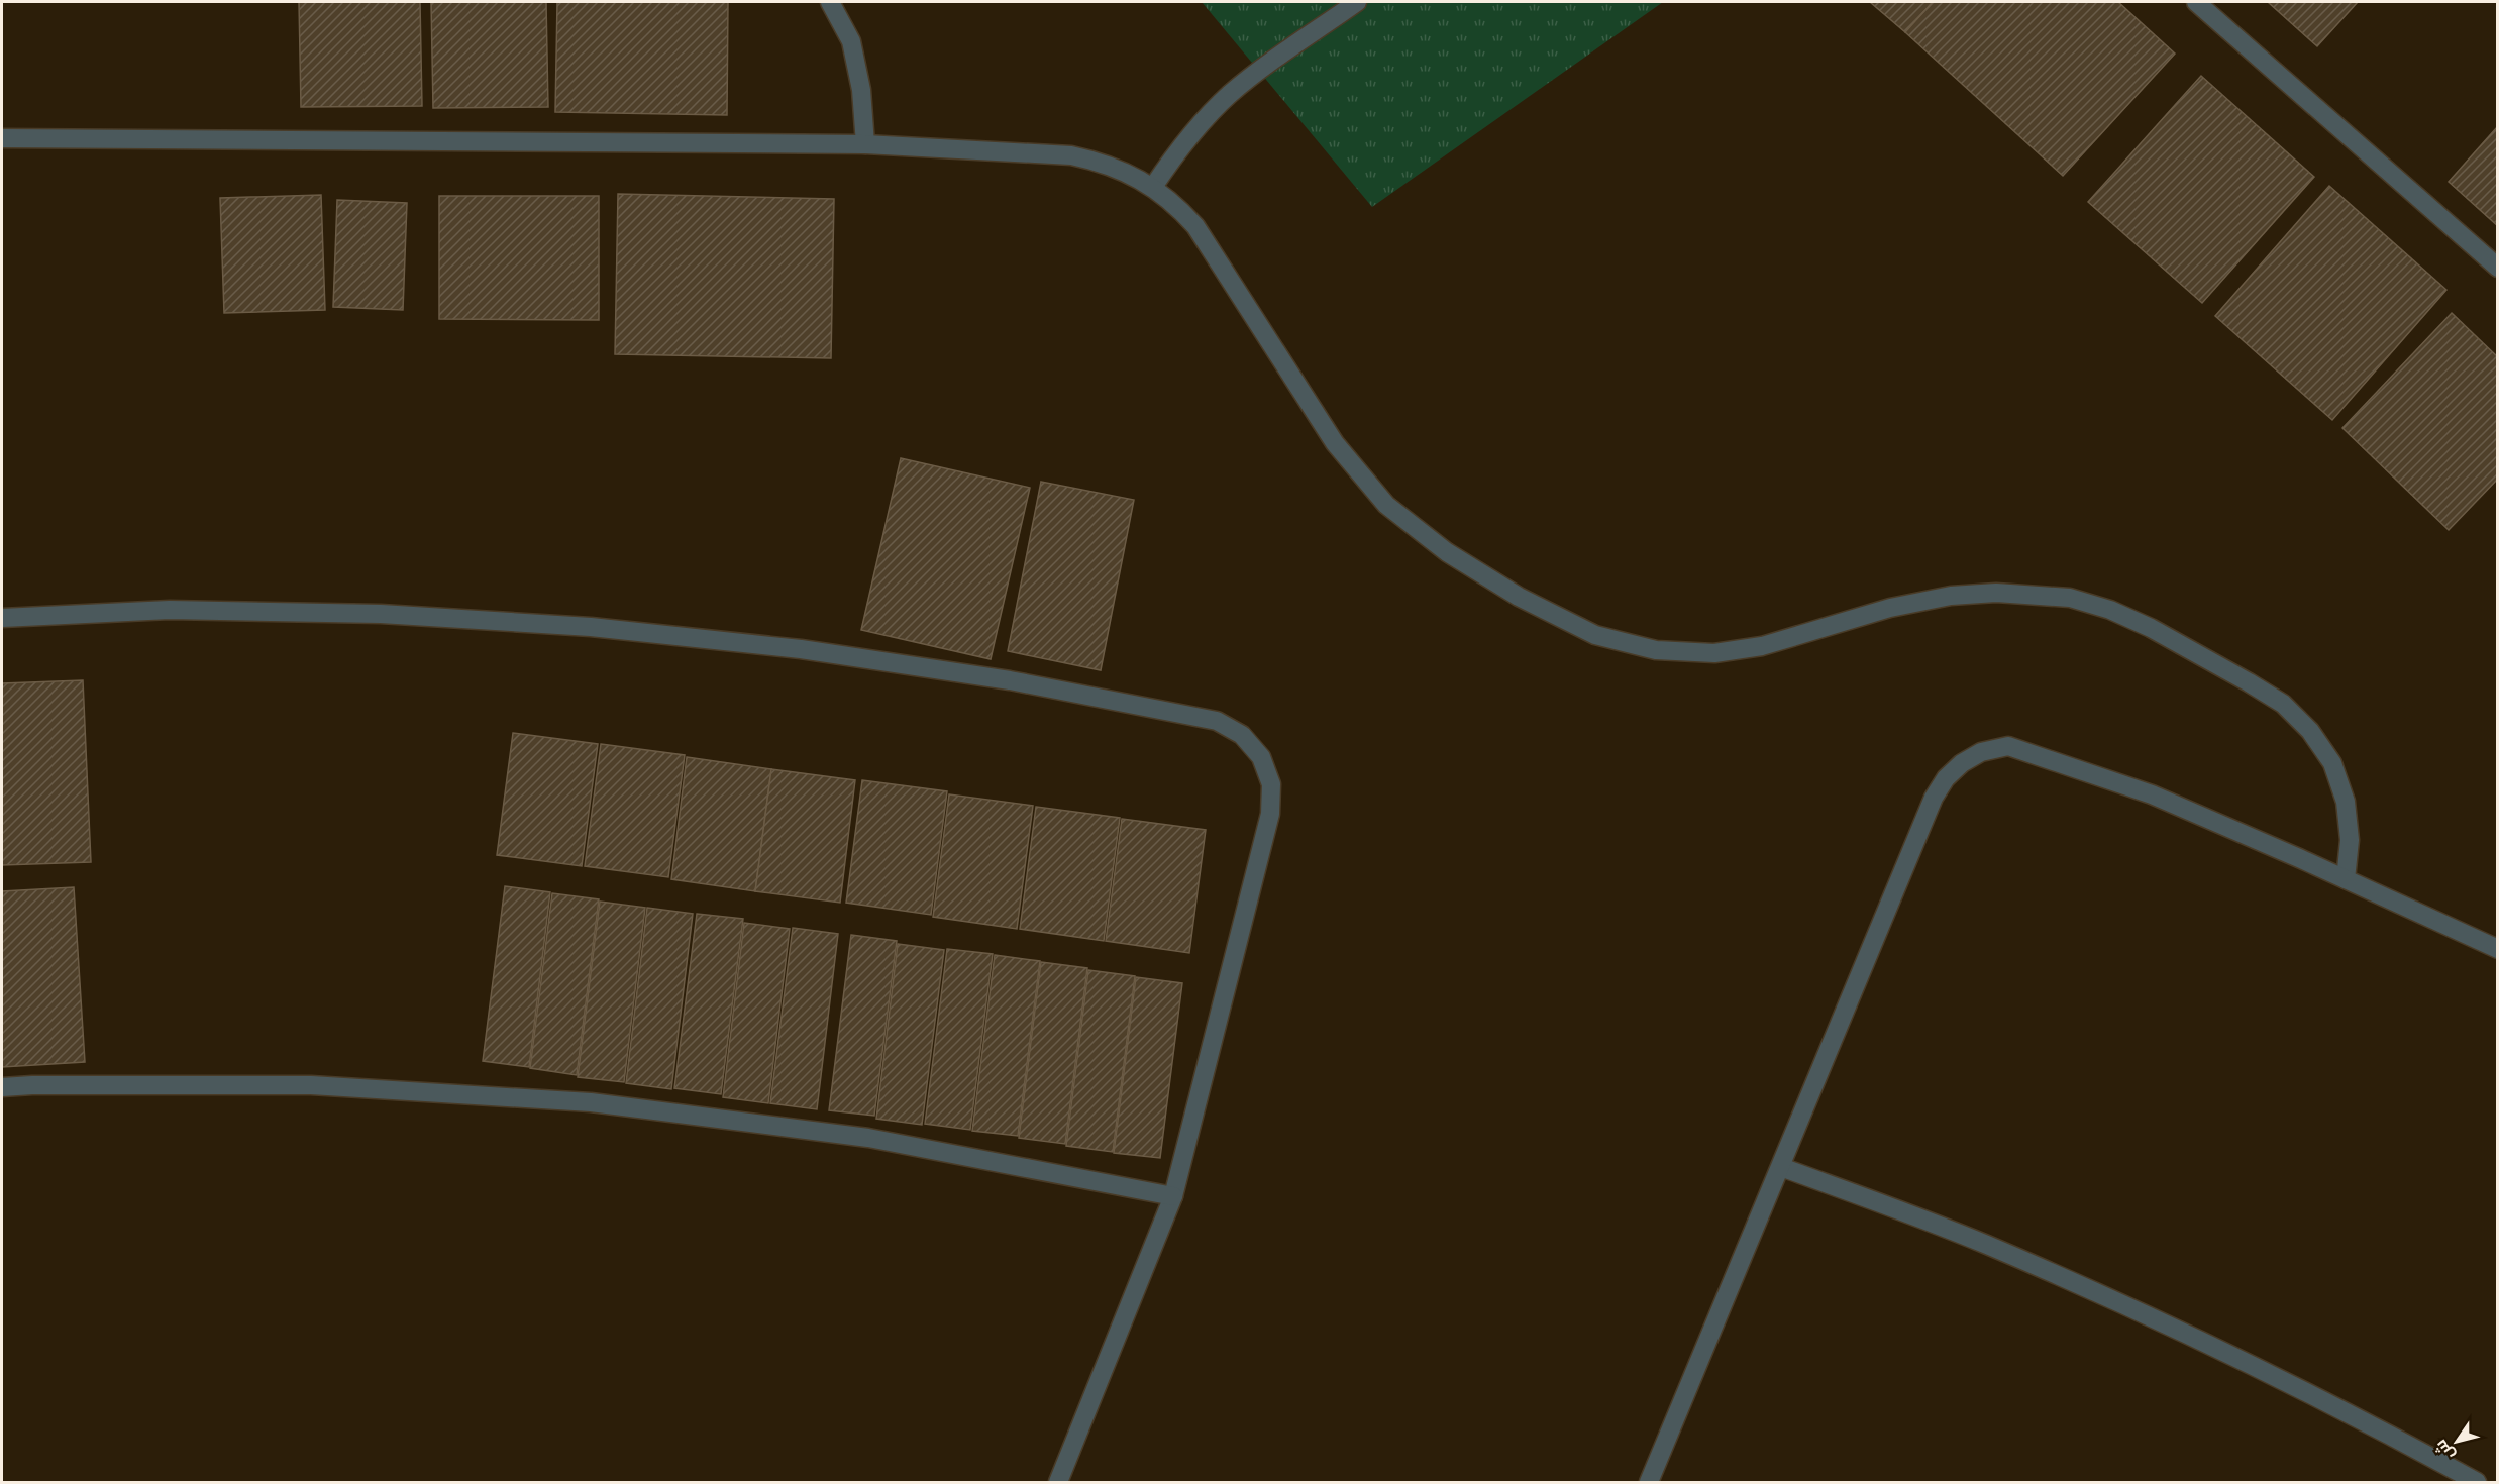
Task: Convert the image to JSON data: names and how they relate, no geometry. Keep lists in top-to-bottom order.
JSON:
{
  "north": "bottom left"
}
